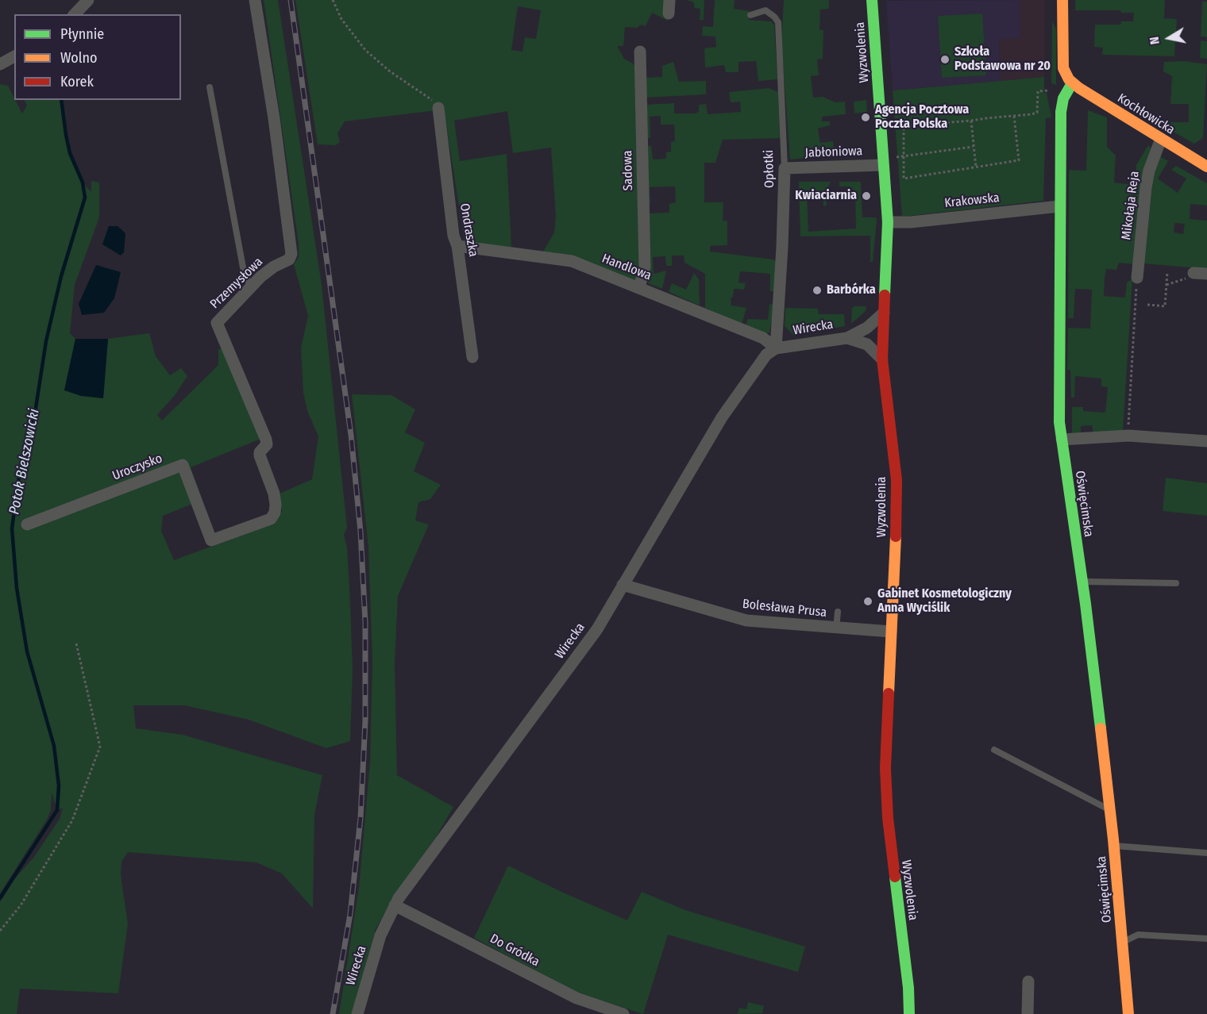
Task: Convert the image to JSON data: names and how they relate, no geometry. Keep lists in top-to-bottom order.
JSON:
{
  "streets": {
    "street": [
      "Wyzwolenia",
      "Kochłowicka",
      "Jabłoniowa",
      "Opłotki",
      "Sadowa",
      "Krakowska",
      "Mikołaja Reja",
      "Ondraszka",
      "Handlowa",
      "Przemysłowa",
      "Wirecka",
      "Uroczysko",
      "Oświęcimska",
      "Bolesława Prusa",
      "Do Gródka"
    ]
  },
  "crossings": [
    ["Wyzwolenia", "Jabłoniowa"],
    ["Wyzwolenia", "Krakowska"],
    ["Wyzwolenia", "Wirecka"],
    ["Wyzwolenia", "Bolesława Prusa"],
    ["Kochłowicka", "Mikołaja Reja"],
    ["Kochłowicka", "Oświęcimska"],
    ["Jabłoniowa", "Opłotki"],
    ["Opłotki", "Handlowa"],
    ["Opłotki", "Wirecka"],
    ["Sadowa", "Handlowa"],
    ["Krakowska", "Oświęcimska"],
    ["Ondraszka", "Handlowa"],
    ["Handlowa", "Wirecka"],
    ["Przemysłowa", "Uroczysko"],
    ["Wirecka", "Bolesława Prusa"],
    ["Wirecka", "Do Gródka"]
  ],
  "water": ["Potok Bielszowicki"],
  "places": [
    "Szkoła Podstawowa nr 20",
    "Agencja Pocztowa Poczta Polska",
    "Kwiaciarnia",
    "Barbórka",
    "Gabinet Kosmetologiczny Anna Wyciślik"
  ],
  "legend": ["Płynnie", "Wolno", "Korek"],
  "north": "left"
}
